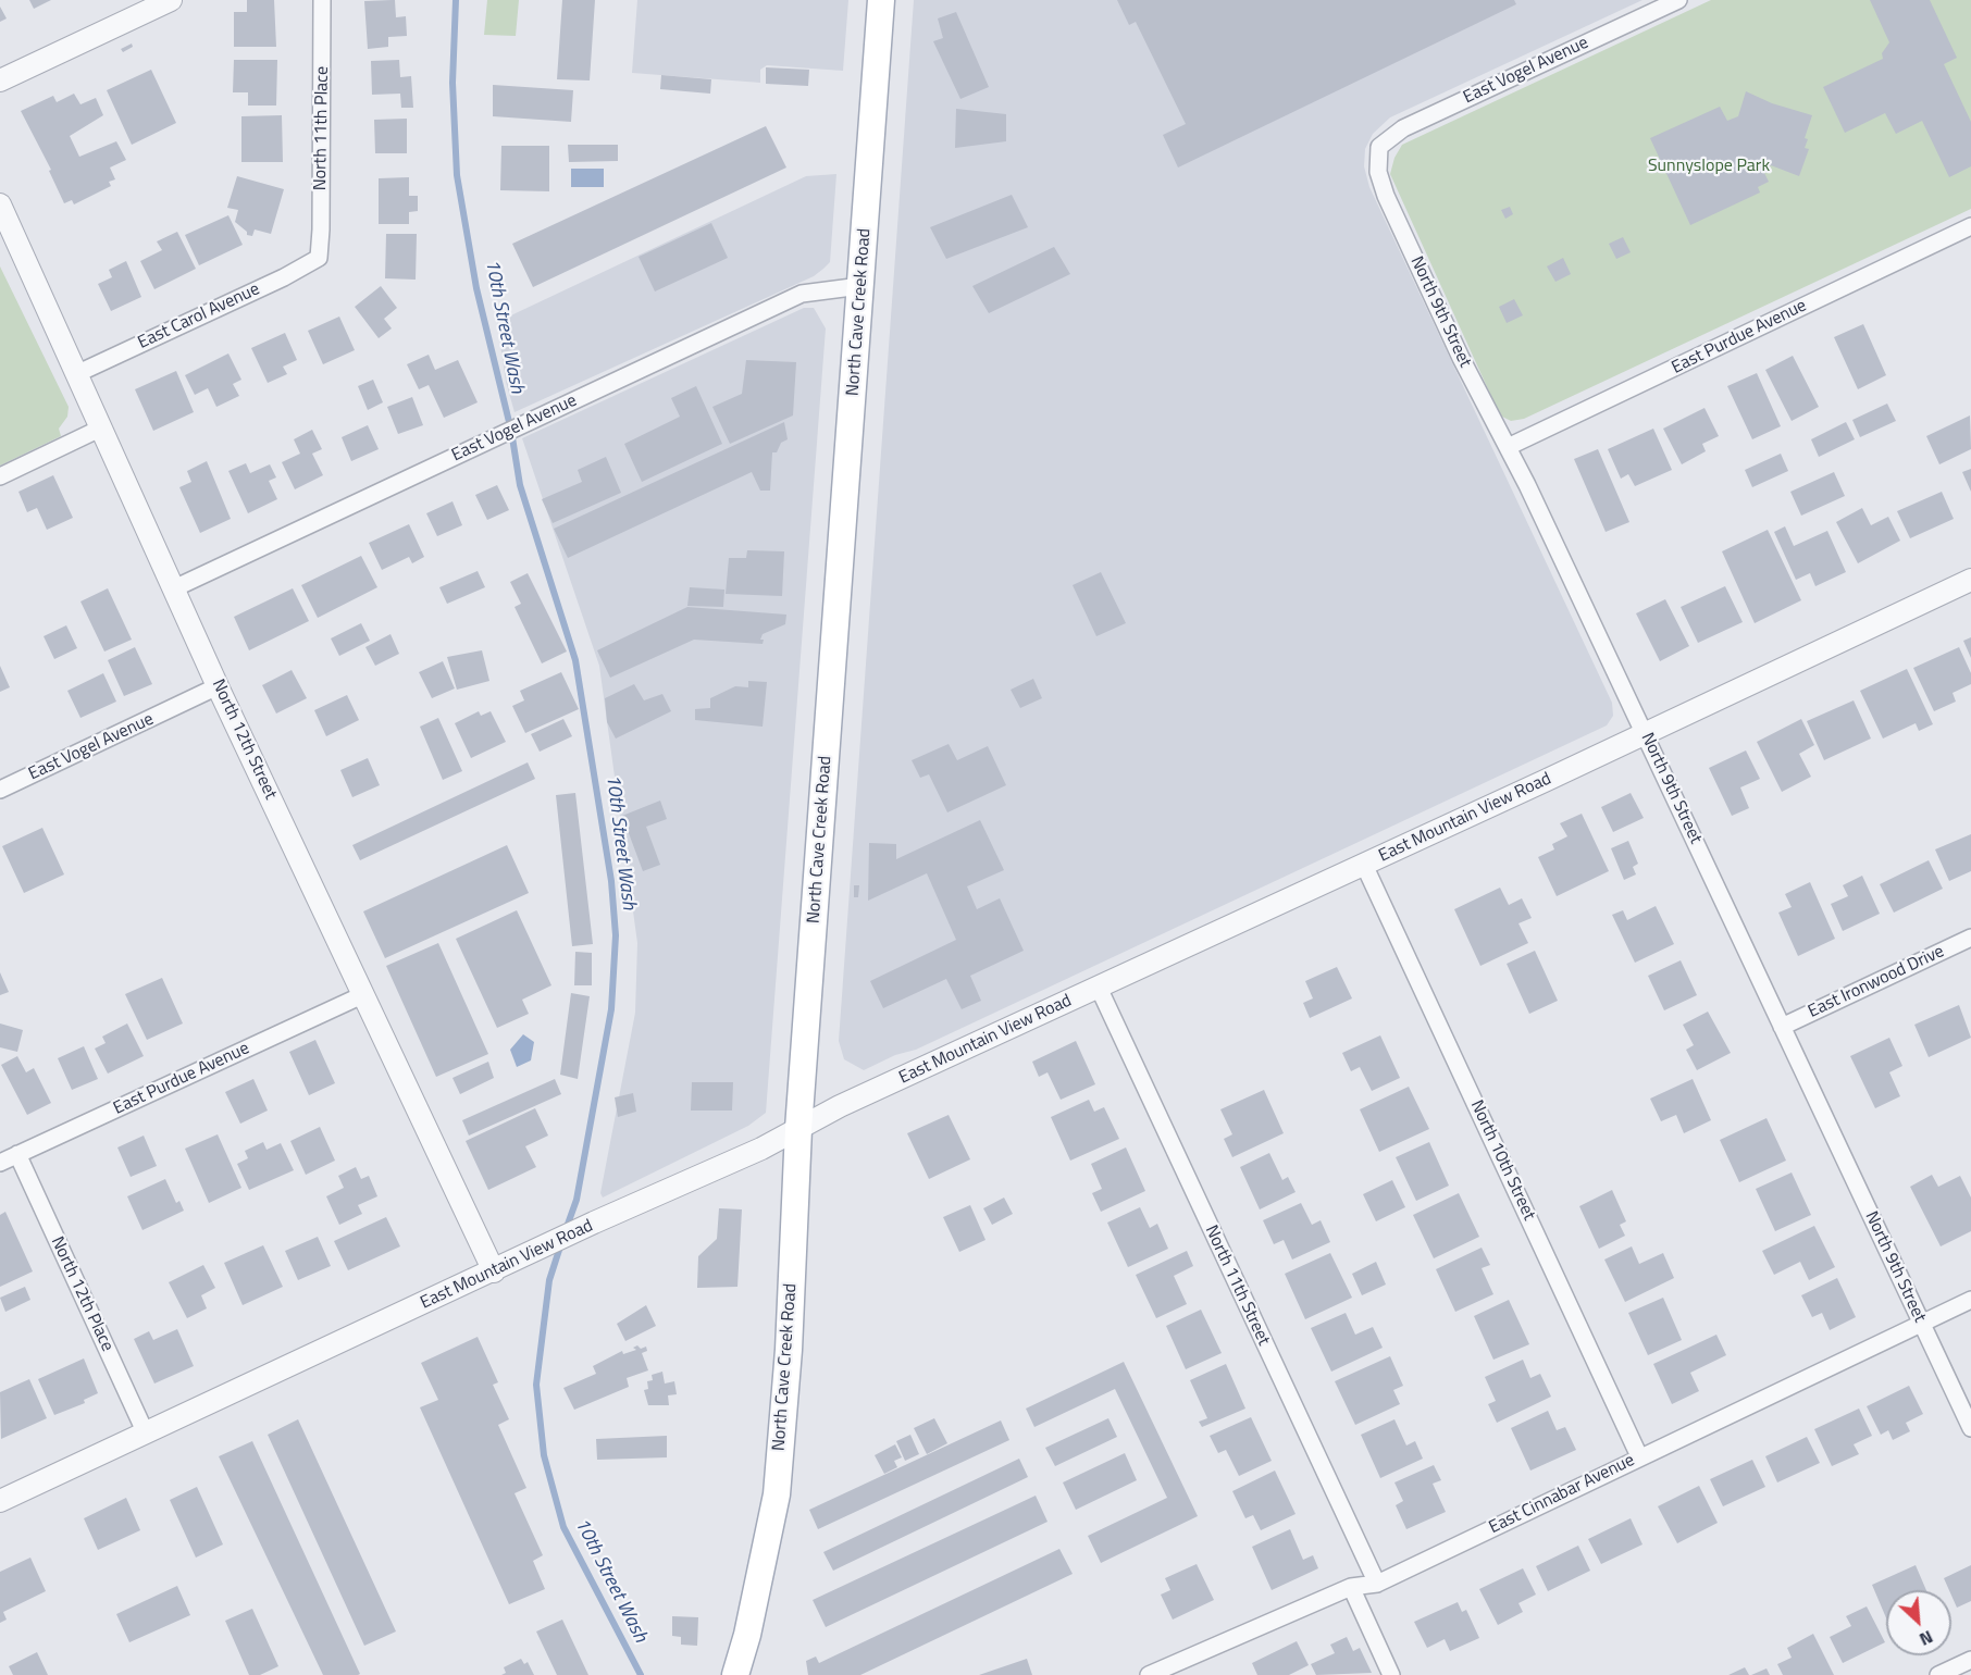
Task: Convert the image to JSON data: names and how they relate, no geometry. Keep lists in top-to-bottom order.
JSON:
{
  "streets": {
    "main road": ["North Cave Creek Road"],
    "street": [
      "East Vogel Avenue",
      "North 11th Place",
      "North 9th Street",
      "East Carol Avenue",
      "East Purdue Avenue",
      "North 12th Street",
      "East Mountain View Road",
      "East Ironwood Drive",
      "North 10th Street",
      "North 11th Street",
      "North 12th Place",
      "East Cinnabar Avenue"
    ]
  },
  "crossings": [
    ["East Vogel Avenue", "North Cave Creek Road"],
    ["East Vogel Avenue", "North 9th Street"],
    ["East Vogel Avenue", "North 12th Street"],
    ["North 11th Place", "East Carol Avenue"],
    ["North Cave Creek Road", "East Mountain View Road"],
    ["North 9th Street", "East Purdue Avenue"],
    ["North 9th Street", "East Mountain View Road"],
    ["North 9th Street", "East Ironwood Drive"],
    ["North 9th Street", "East Cinnabar Avenue"],
    ["East Carol Avenue", "North 12th Street"],
    ["East Purdue Avenue", "North 12th Street"],
    ["East Purdue Avenue", "North 12th Place"],
    ["North 12th Street", "East Mountain View Road"],
    ["East Mountain View Road", "North 10th Street"],
    ["East Mountain View Road", "North 11th Street"],
    ["East Mountain View Road", "North 12th Place"],
    ["North 10th Street", "East Cinnabar Avenue"],
    ["North 11th Street", "East Cinnabar Avenue"]
  ],
  "water": ["10th Street Wash"],
  "parks": ["Sunnyslope Park"],
  "north": "bottom right"
}
